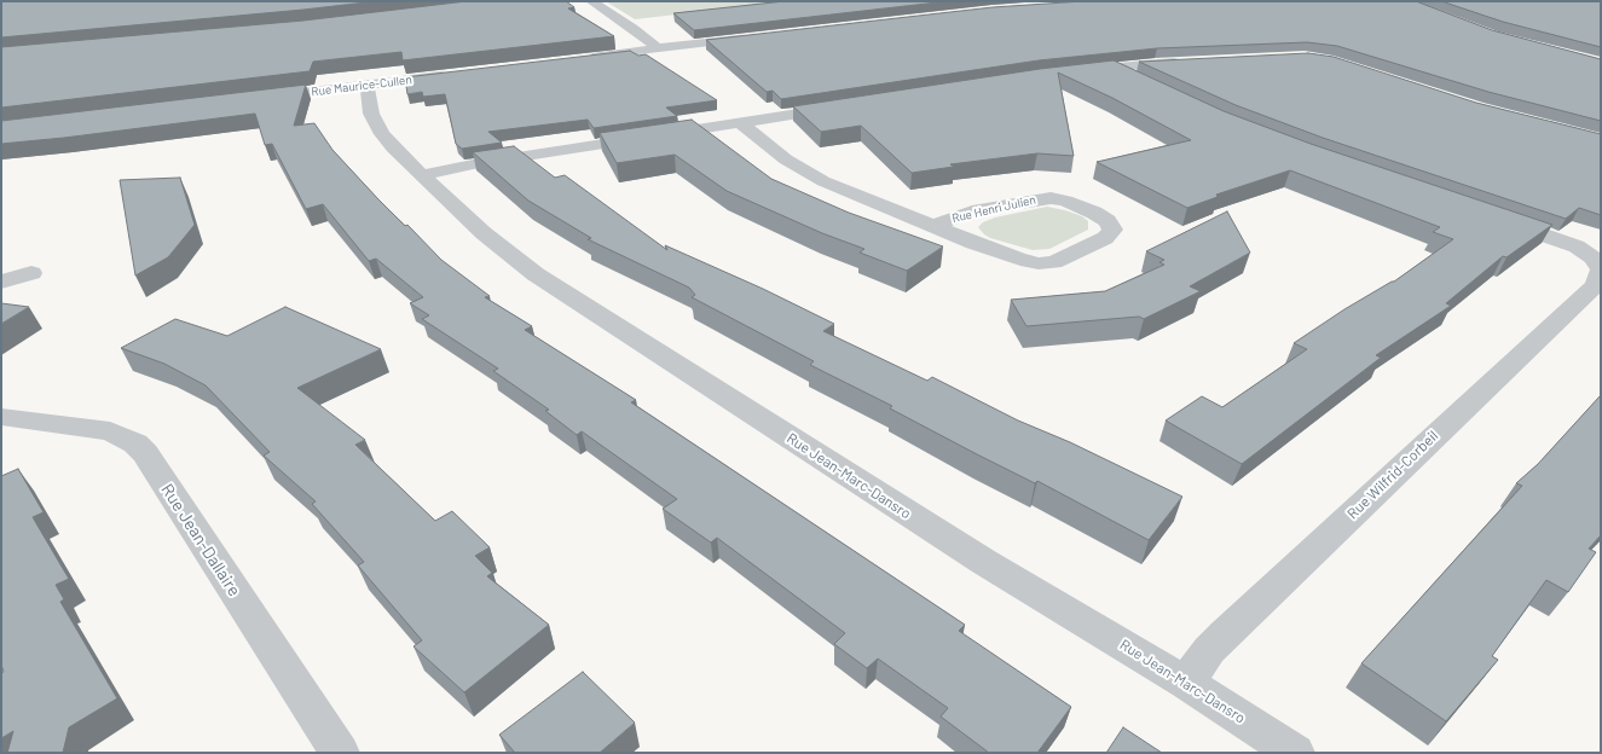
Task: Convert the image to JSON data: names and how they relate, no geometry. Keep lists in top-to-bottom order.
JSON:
{
  "streets": {
    "street": [
      "Rue Maurice-Cullen",
      "Rue Henri Julien",
      "Rue Wilfrid-Corbeil",
      "Rue Jean-Marc-Dansro",
      "Rue Jean-Dallaire"
    ]
  },
  "crossings": [
    ["Rue Maurice-Cullen", "Rue Jean-Marc-Dansro"],
    ["Rue Wilfrid-Corbeil", "Rue Jean-Marc-Dansro"]
  ]
}
